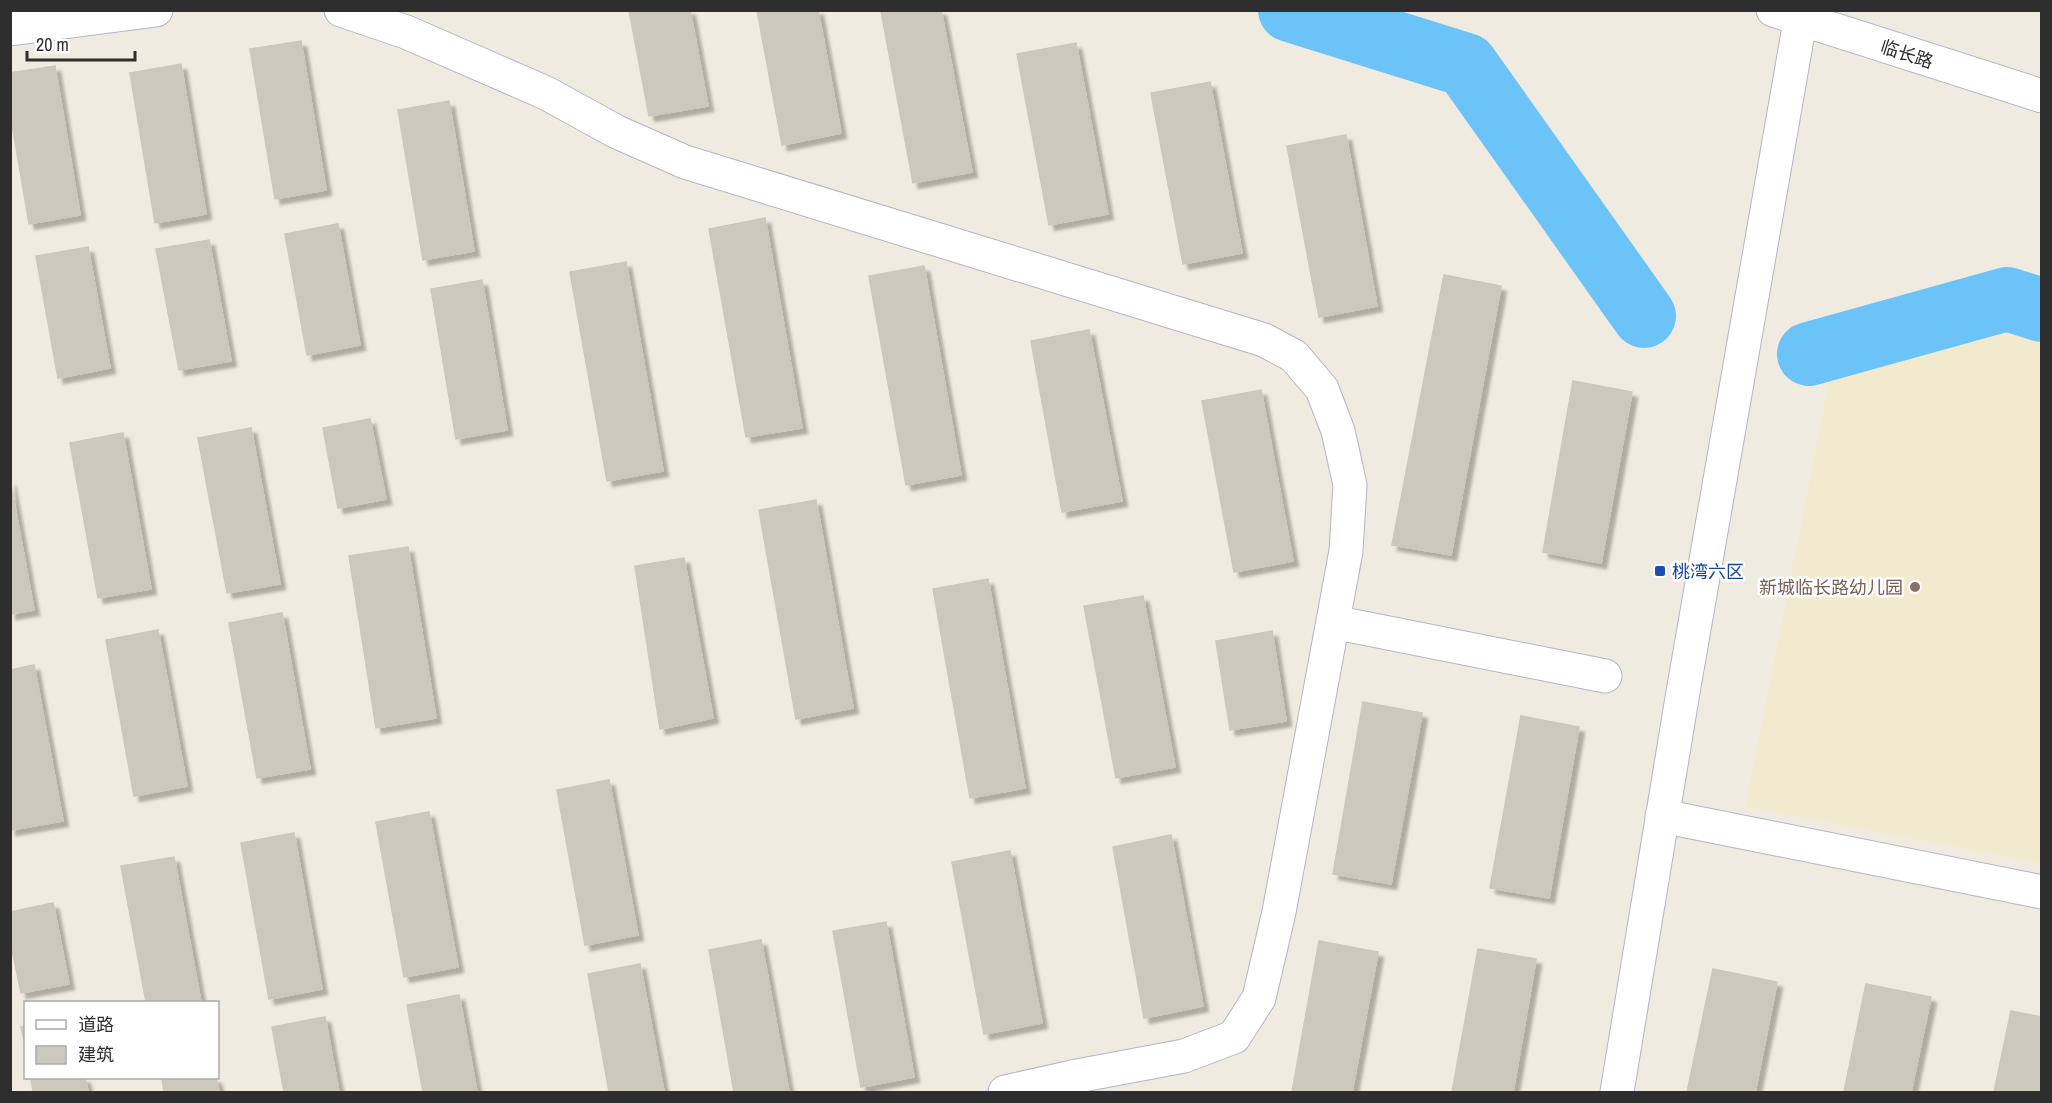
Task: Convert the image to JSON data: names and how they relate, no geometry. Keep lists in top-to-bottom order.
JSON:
{
  "streets": {
    "street": ["临长路"]
  },
  "places": {
    "transit": ["桃湾六区"],
    "other": ["新城临长路幼儿园"]
  },
  "legend": ["道路", "建筑"],
  "scale_bar": "20 m"
}
